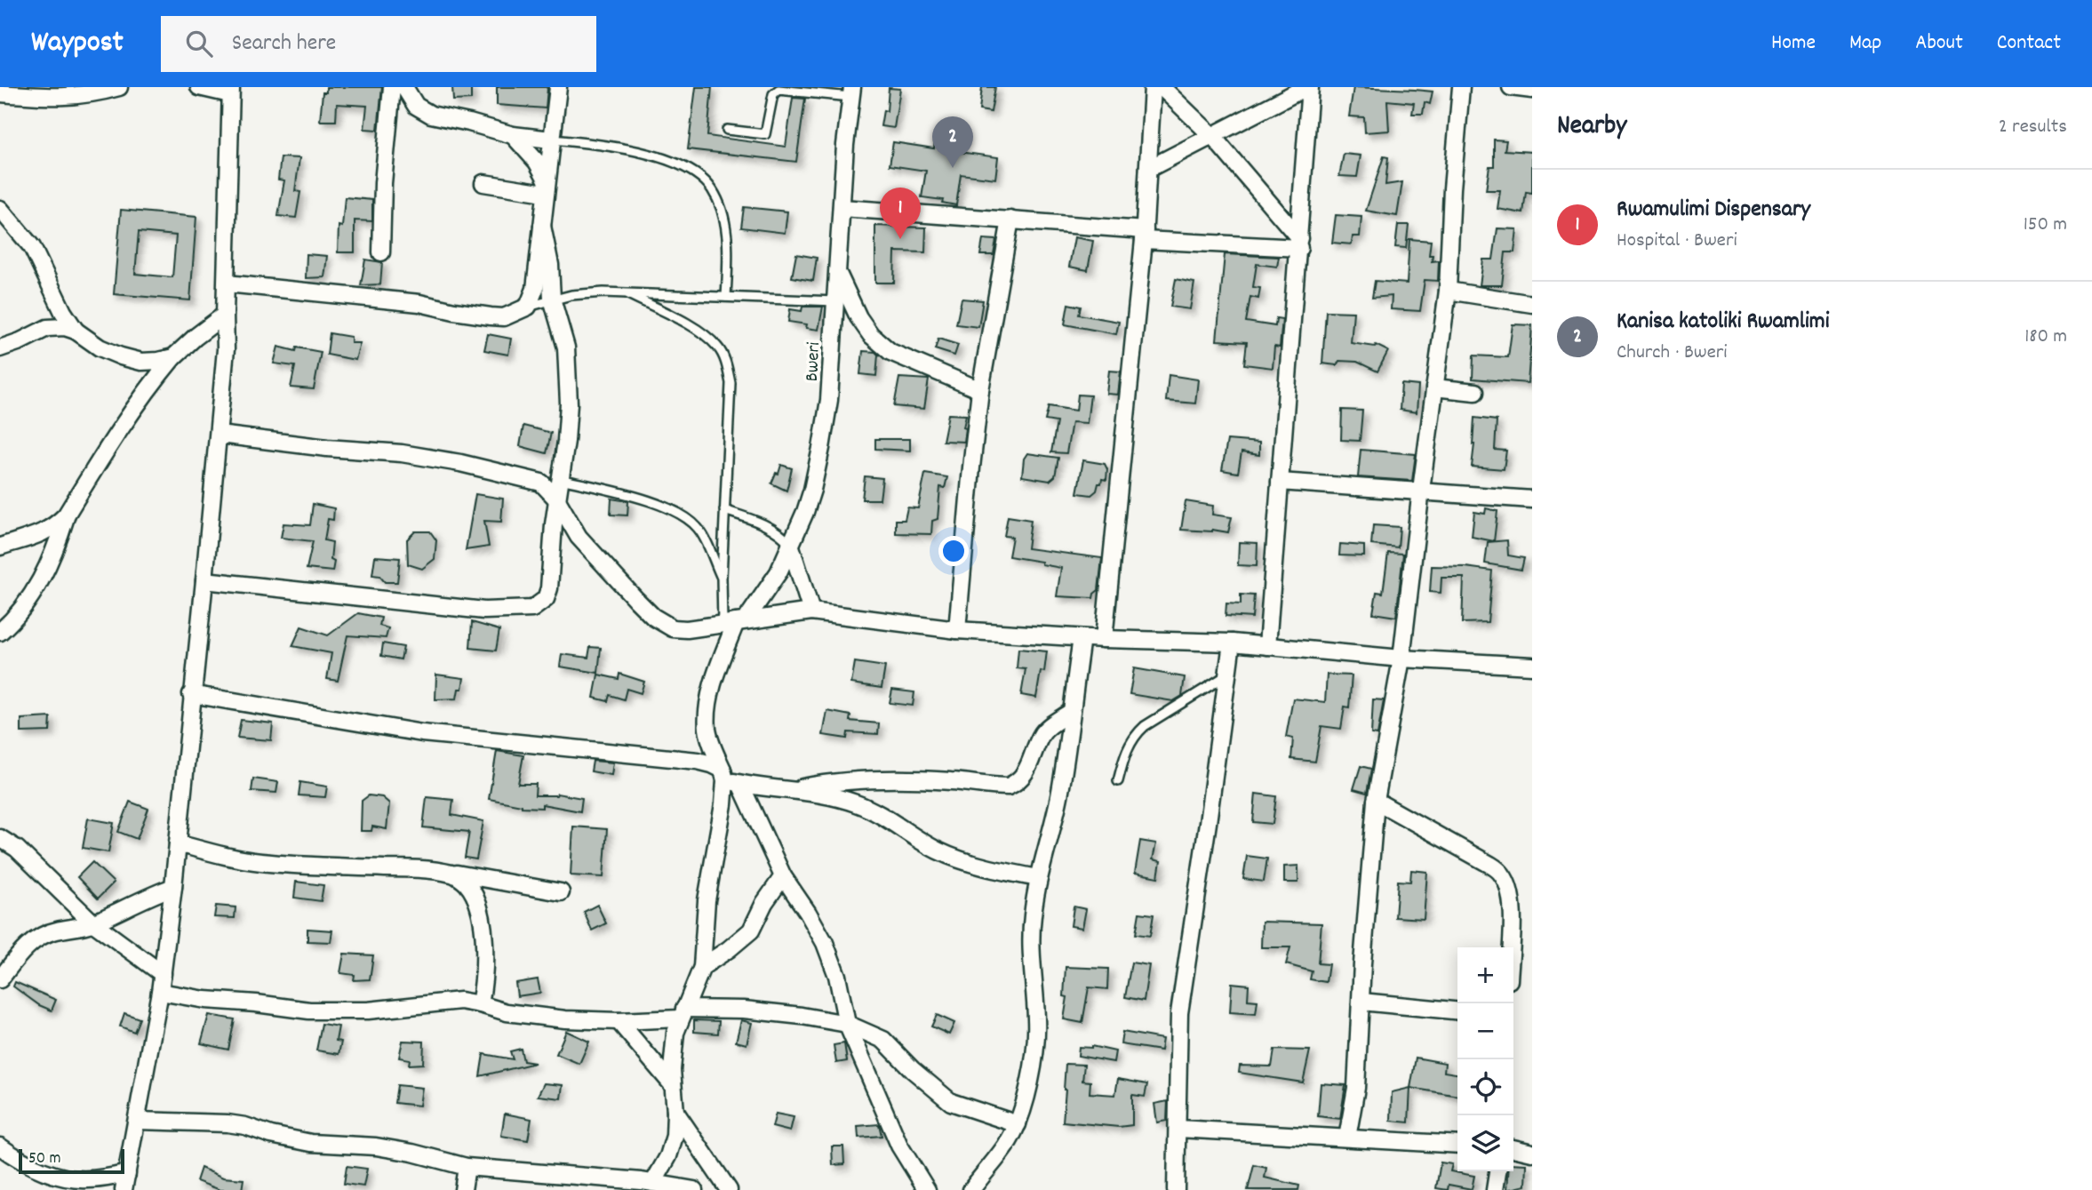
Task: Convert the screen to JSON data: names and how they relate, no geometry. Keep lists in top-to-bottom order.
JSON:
{
  "streets": {
    "street": ["Bweri"]
  },
  "scale_bar": "50 m",
  "page": {
    "header": "Waypost",
    "search": "Search here",
    "nav": [
      "Home",
      "Map",
      "About",
      "Contact"
    ],
    "heading": ["Nearby", "2 results"],
    "pins": ["2", "1"],
    "list": [
      {
        "mark": "1",
        "name": "Rwamulimi Dispensary",
        "note": "Hospital · Bweri",
        "value": "150 m"
      },
      {
        "mark": "2",
        "name": "Kanisa katoliki Rwamlimi",
        "note": "Church · Bweri",
        "value": "180 m"
      }
    ],
    "map_buttons": ["+", "−"],
    "scale": "50 m"
  }
}
